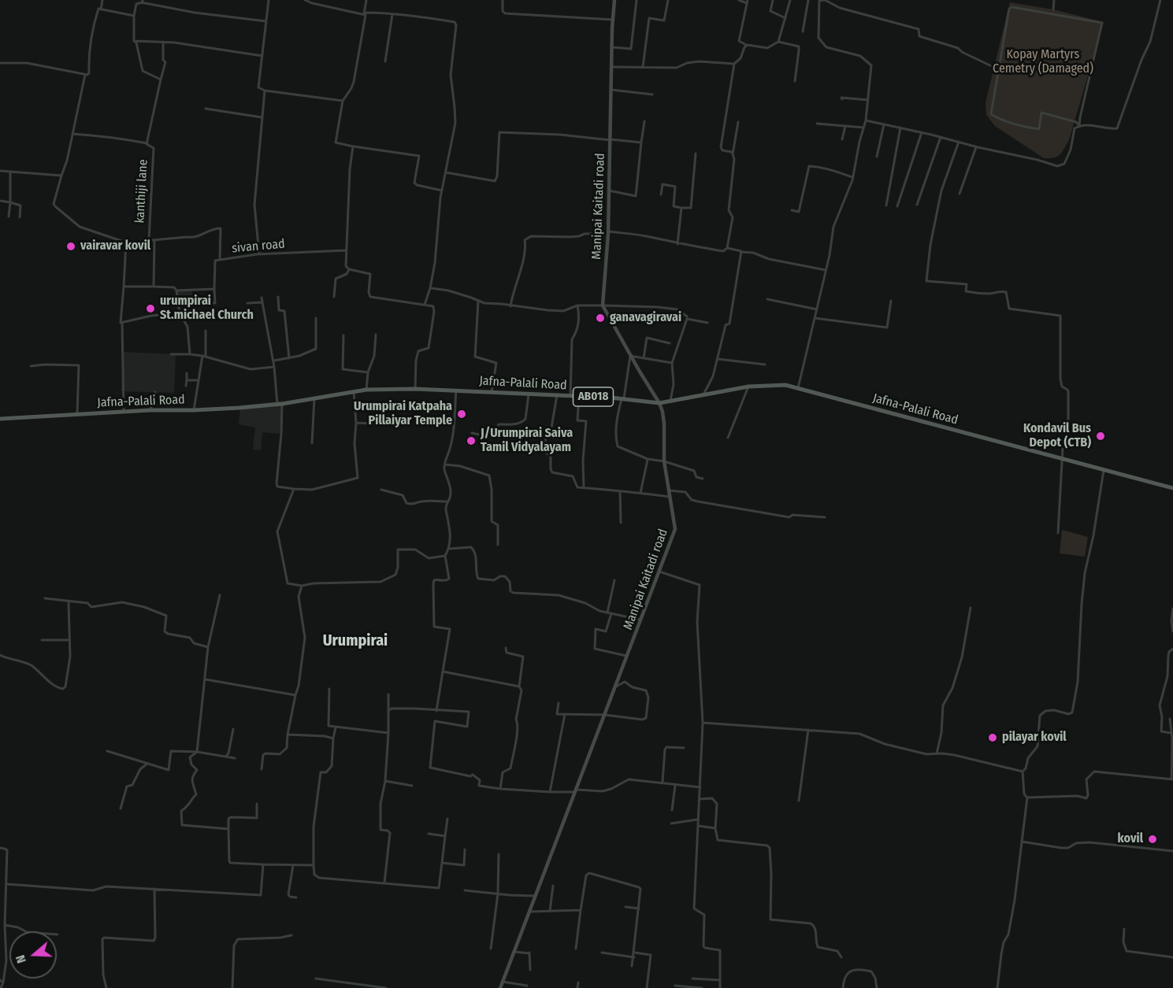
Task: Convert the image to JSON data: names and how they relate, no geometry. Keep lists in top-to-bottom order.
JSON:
{
  "streets": {
    "main road": ["Manipai Kaitadi road", "Jafna-Palali Road", "AB018"],
    "street": ["kanthiji lane", "sivan road"]
  },
  "crossings": [
    ["kanthiji lane", "sivan road"],
    ["Manipai Kaitadi road", "Jafna-Palali Road"]
  ],
  "districts": ["Urumpirai"],
  "parks": ["Kopay Martyrs Cemetry (Damaged)"],
  "places": [
    "vairavar kovil",
    "urumpirai St.michael Church",
    "ganavagiravai",
    "Urumpirai Katpaha Pillaiyar Temple",
    "Kondavil Bus Depot (CTB)",
    "J/Urumpirai Saiva Tamil Vidyalayam",
    "pilayar kovil",
    "kovil"
  ],
  "north": "left"
}
